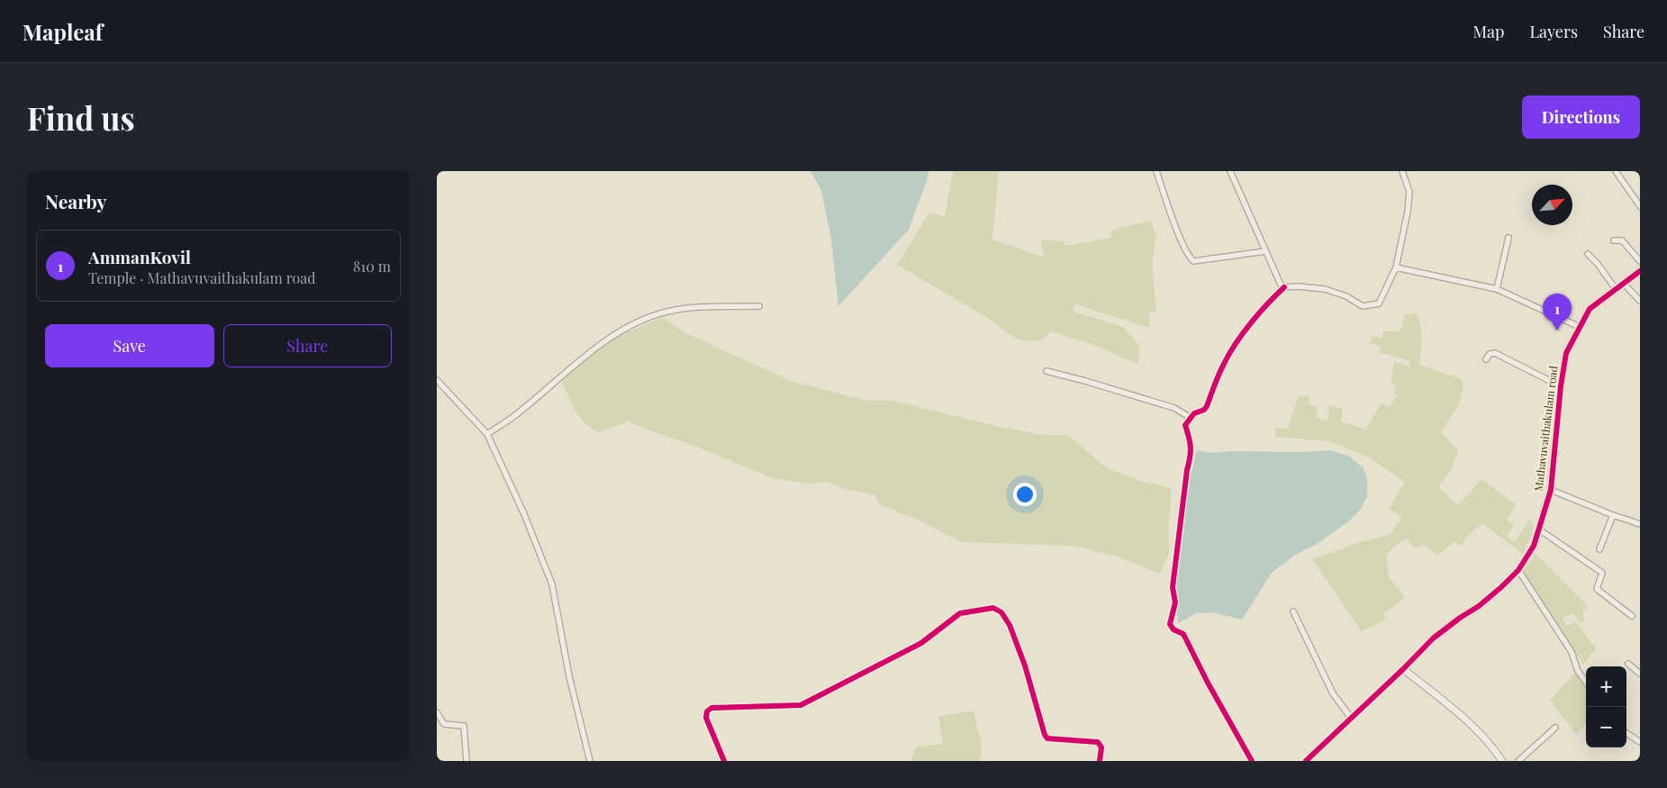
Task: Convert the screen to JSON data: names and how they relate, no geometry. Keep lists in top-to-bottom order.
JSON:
{
  "streets": {
    "street": ["Mathavuvaithakulam road"]
  },
  "north": "top right",
  "page": {
    "header": "Mapleaf",
    "nav": ["Map", "Layers", "Share"],
    "buttons": [
      "Directions",
      ["Save", "Share"]
    ],
    "title": "Find us",
    "heading": "Nearby",
    "list": [
      {
        "mark": "1",
        "name": "AmmanKovil",
        "note": "Temple · Mathavuvaithakulam road",
        "value": "810 m"
      }
    ],
    "pins": "1",
    "map_buttons": ["+", "−"]
  }
}
